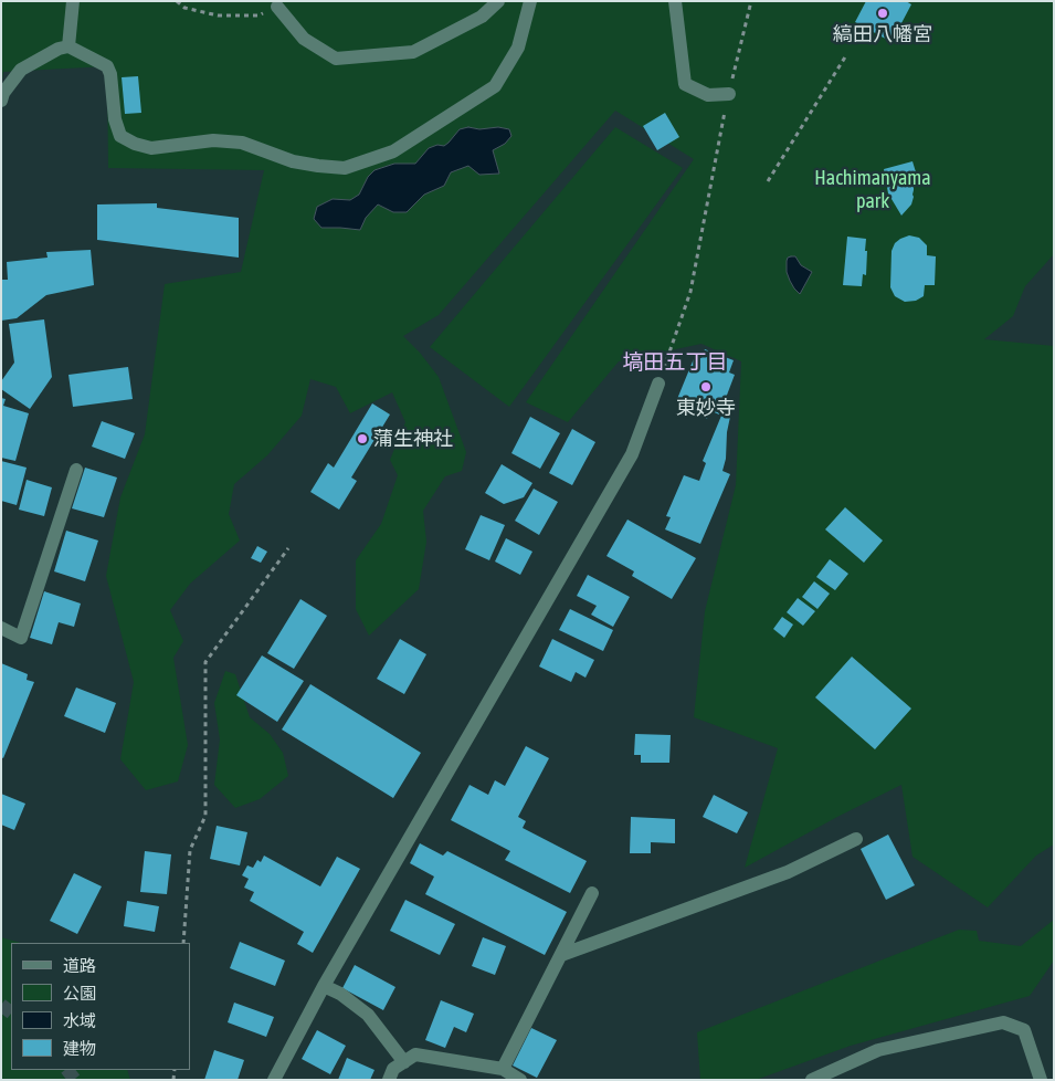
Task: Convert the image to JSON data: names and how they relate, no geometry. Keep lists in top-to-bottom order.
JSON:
{
  "districts": ["塙田五丁目"],
  "parks": ["Hachimanyama park"],
  "places": ["縞田八幡宮", "東妙寺", "蒲生神社"],
  "legend": [
    "道路",
    "公園",
    "水域",
    "建物"
  ]
}
